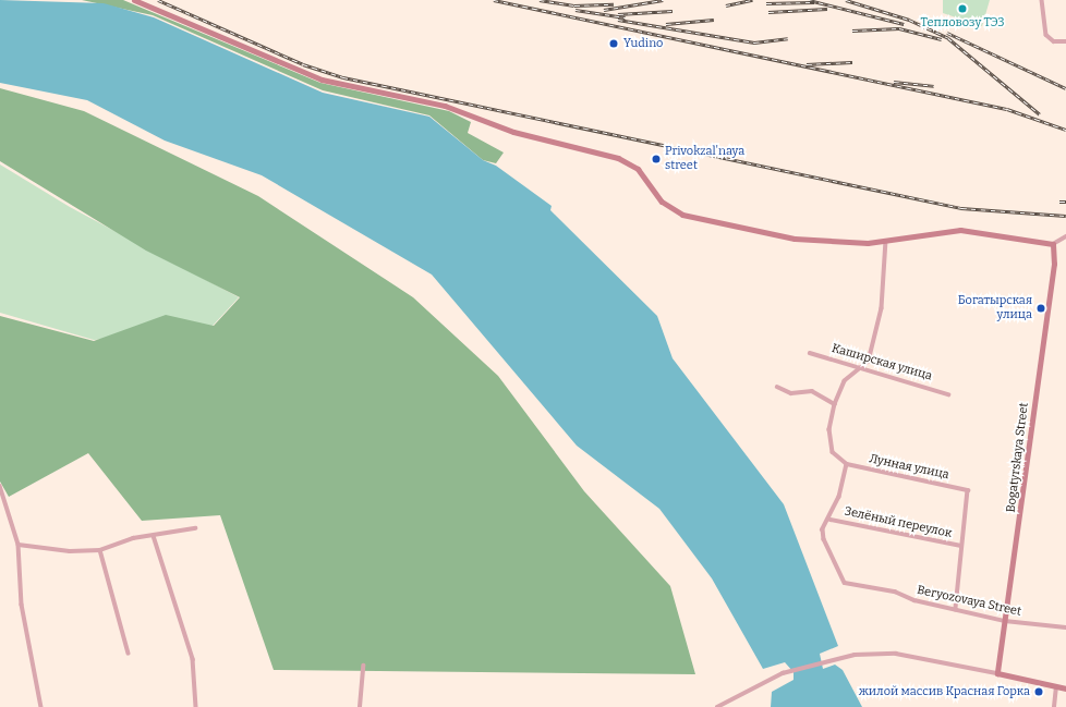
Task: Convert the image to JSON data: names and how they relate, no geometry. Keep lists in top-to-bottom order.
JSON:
{
  "streets": {
    "main road": ["Bogatyrskaya Street"],
    "street": [
      "Каширская улица",
      "Лунная улица",
      "Зелёный переулок",
      "Beryozovaya Street"
    ]
  },
  "crossings": [
    ["Bogatyrskaya Street", "Beryozovaya Street"],
    ["Лунная улица", "Зелёный переулок"],
    ["Зелёный переулок", "Beryozovaya Street"]
  ],
  "places": [
    "Тепловозу ТЭ3",
    "Yudino",
    "Privokzal'naya street",
    "Богатырская улица",
    "жилой массив Красная Горка"
  ]
}
